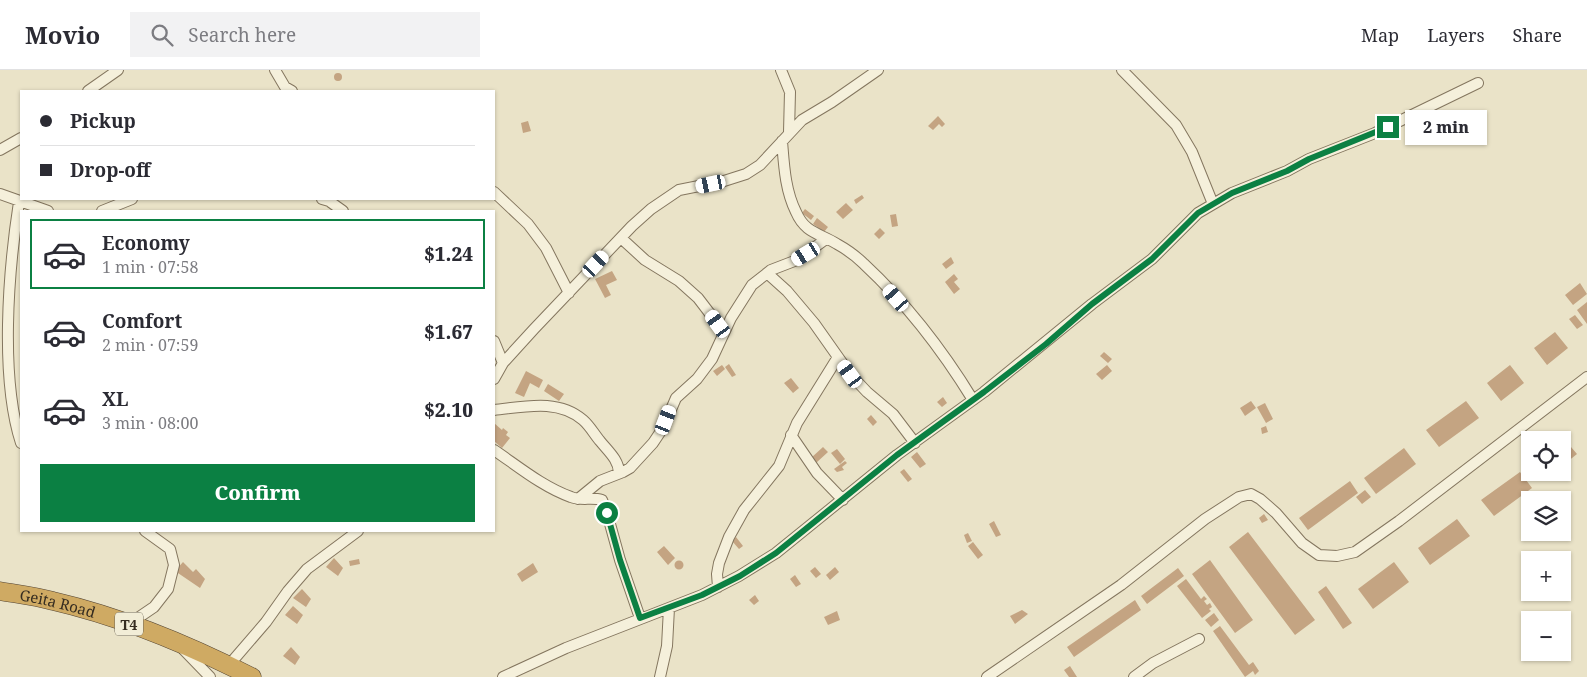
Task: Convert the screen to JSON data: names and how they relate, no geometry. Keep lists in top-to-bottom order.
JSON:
{
  "streets": {
    "highway": ["Geita Road", "T4"]
  },
  "page": {
    "header": "Movio",
    "search": "Search here",
    "nav": ["Map", "Layers", "Share"],
    "banner": ["Pickup", "Drop-off"],
    "bubble": "2 min",
    "list": [
      {
        "name": "Economy",
        "note": "1 min · 07:58",
        "value": "$1.24"
      },
      {
        "name": "Comfort",
        "note": "2 min · 07:59",
        "value": "$1.67"
      },
      {
        "name": "XL",
        "note": "3 min · 08:00",
        "value": "$2.10"
      }
    ],
    "map_buttons": ["+", "−"],
    "buttons": "Confirm"
  }
}
